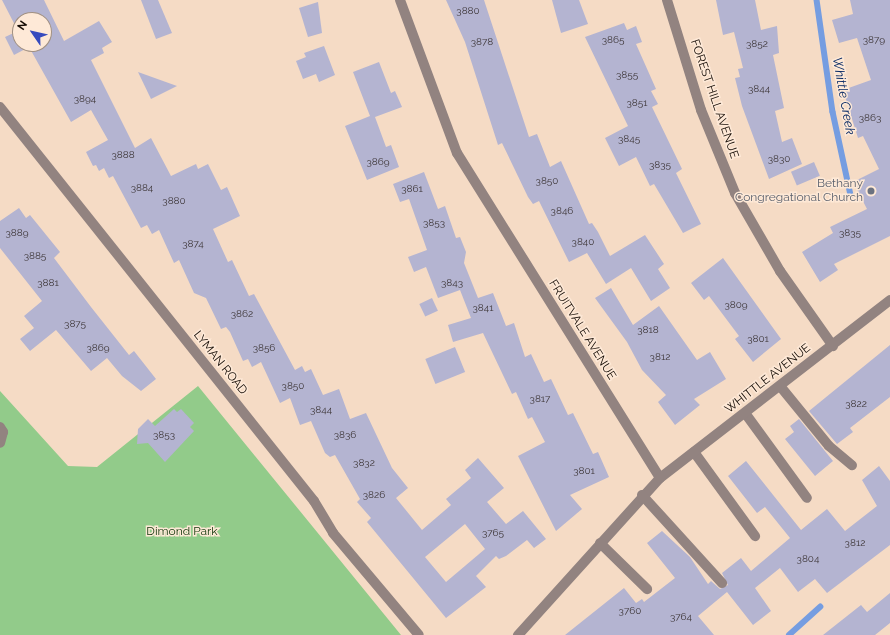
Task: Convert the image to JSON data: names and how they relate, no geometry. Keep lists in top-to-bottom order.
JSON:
{
  "streets": {
    "street": [
      "FOREST HILL AVENUE",
      "FRUITVALE AVENUE",
      "LYMAN ROAD",
      "WHITTLE AVENUE"
    ]
  },
  "crossings": [
    ["FOREST HILL AVENUE", "WHITTLE AVENUE"],
    ["FRUITVALE AVENUE", "WHITTLE AVENUE"]
  ],
  "water": ["Whittle Creek"],
  "parks": ["Dimond Park"],
  "places": ["Bethany Congregational Church"],
  "house_numbers": [
    "3880",
    "3865",
    "3879",
    "3878",
    "3852",
    "3855",
    "3844",
    "3894",
    "3851",
    "3863",
    "3845",
    "3888",
    "3830",
    "3869",
    "3835",
    "3850",
    "3884",
    "3861",
    "3880",
    "3846",
    "3853",
    "3889",
    "3835",
    "3840",
    "3874",
    "3885",
    "3881",
    "3843",
    "3809",
    "3841",
    "3862",
    "3875",
    "3818",
    "3801",
    "3869",
    "3856",
    "3812",
    "3850",
    "3817",
    "3822",
    "3844",
    "3853",
    "3836",
    "3832",
    "3801",
    "3826",
    "3765",
    "3812",
    "3804",
    "3760",
    "3764"
  ],
  "north": "top left"
}
